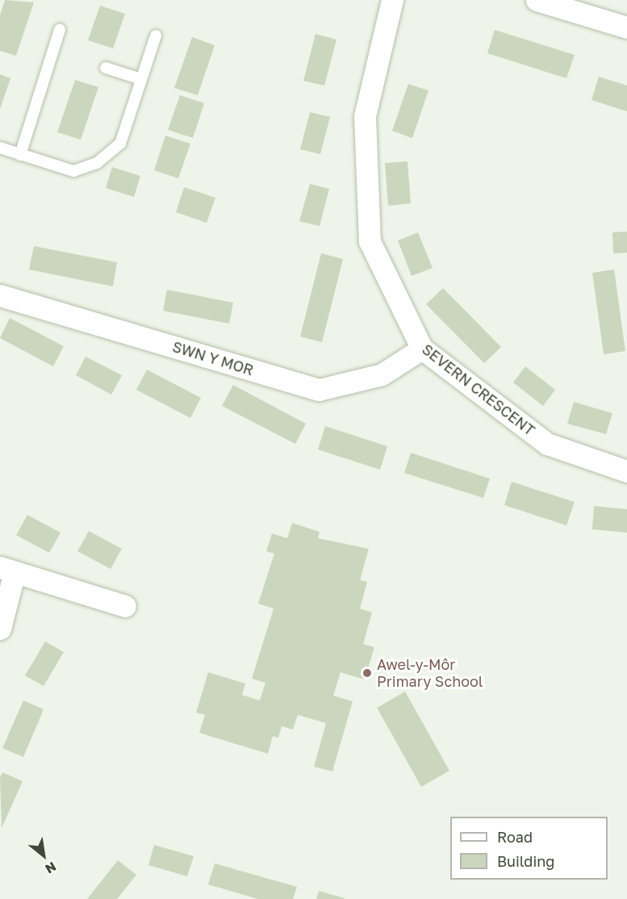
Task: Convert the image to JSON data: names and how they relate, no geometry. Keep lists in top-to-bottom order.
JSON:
{
  "streets": {
    "street": ["SWN Y MOR", "SEVERN CRESCENT"]
  },
  "crossings": [
    ["SWN Y MOR", "SEVERN CRESCENT"]
  ],
  "places": ["Awel-y-Môr Primary School"],
  "legend": ["Road", "Building"],
  "north": "bottom right"
}
